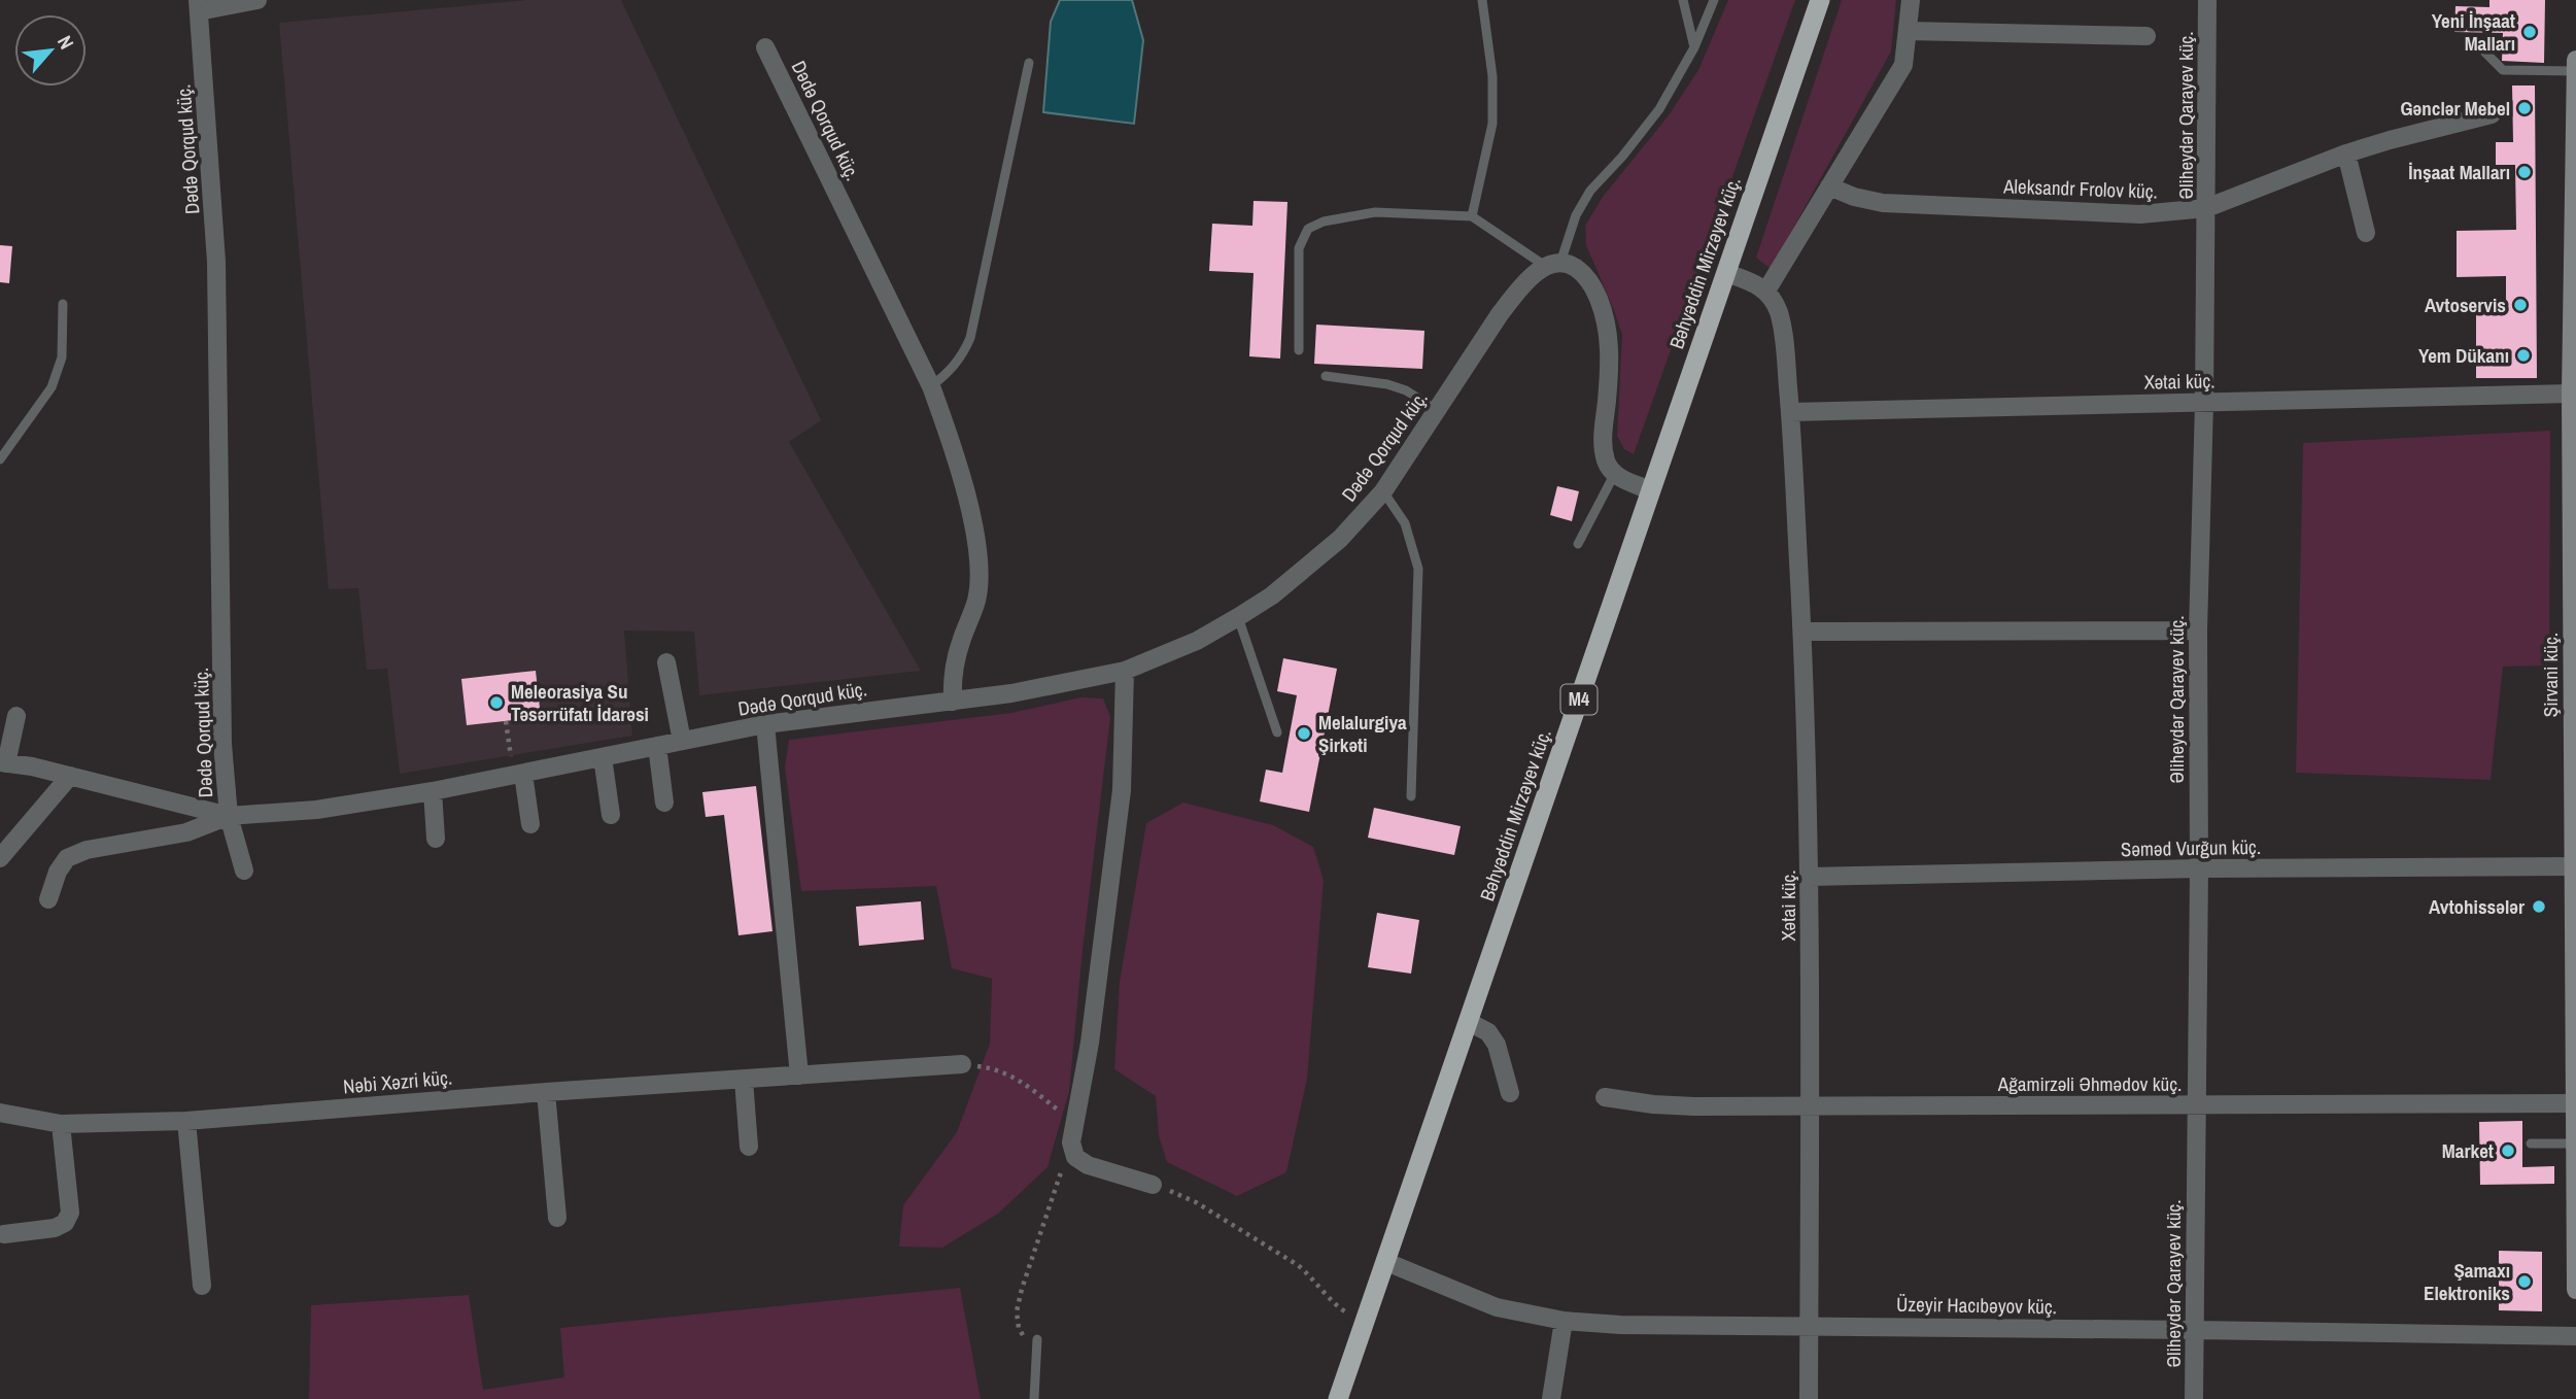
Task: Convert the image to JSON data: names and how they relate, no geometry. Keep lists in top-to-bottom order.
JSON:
{
  "streets": {
    "highway": ["Bəhyəddin Mirzəyev küç.", "M4"],
    "main road": ["Şirvani küç."],
    "street": [
      "Əliheydər Qarayev küç.",
      "Dədə Qorqud küç.",
      "Aleksandr Frolov küç.",
      "Xətai küç.",
      "Səməd Vurğun küç.",
      "Nəbi Xəzri küç.",
      "Ağamirzəli Əhmədov küç.",
      "Üzeyir Hacıbəyov küç."
    ]
  },
  "crossings": [
    ["Əliheydər Qarayev küç.", "Aleksandr Frolov küç."],
    ["Əliheydər Qarayev küç.", "Xətai küç."],
    ["Əliheydər Qarayev küç.", "Səməd Vurğun küç."],
    ["Əliheydər Qarayev küç.", "Ağamirzəli Əhmədov küç."],
    ["Əliheydər Qarayev küç.", "Üzeyir Hacıbəyov küç."],
    ["Bəhyəddin Mirzəyev küç.", "Üzeyir Hacıbəyov küç."],
    ["Xətai küç.", "Şirvani küç."],
    ["Xətai küç.", "Səməd Vurğun küç."],
    ["Xətai küç.", "Ağamirzəli Əhmədov küç."],
    ["Xətai küç.", "Üzeyir Hacıbəyov küç."],
    ["Şirvani küç.", "Səməd Vurğun küç."],
    ["Şirvani küç.", "Ağamirzəli Əhmədov küç."]
  ],
  "places": [
    "Yeni İnşaat Malları",
    "Gənclər Mebel",
    "İnşaat Malları",
    "Avtoservis",
    "Yem Dükanı",
    "Meleorasiya Su Təsərrüfatı İdarəsi",
    "Melalurgiya Şirkəti",
    "Avtohissələr",
    "Market",
    "Şamaxı Elektroniks"
  ],
  "north": "top right"
}
